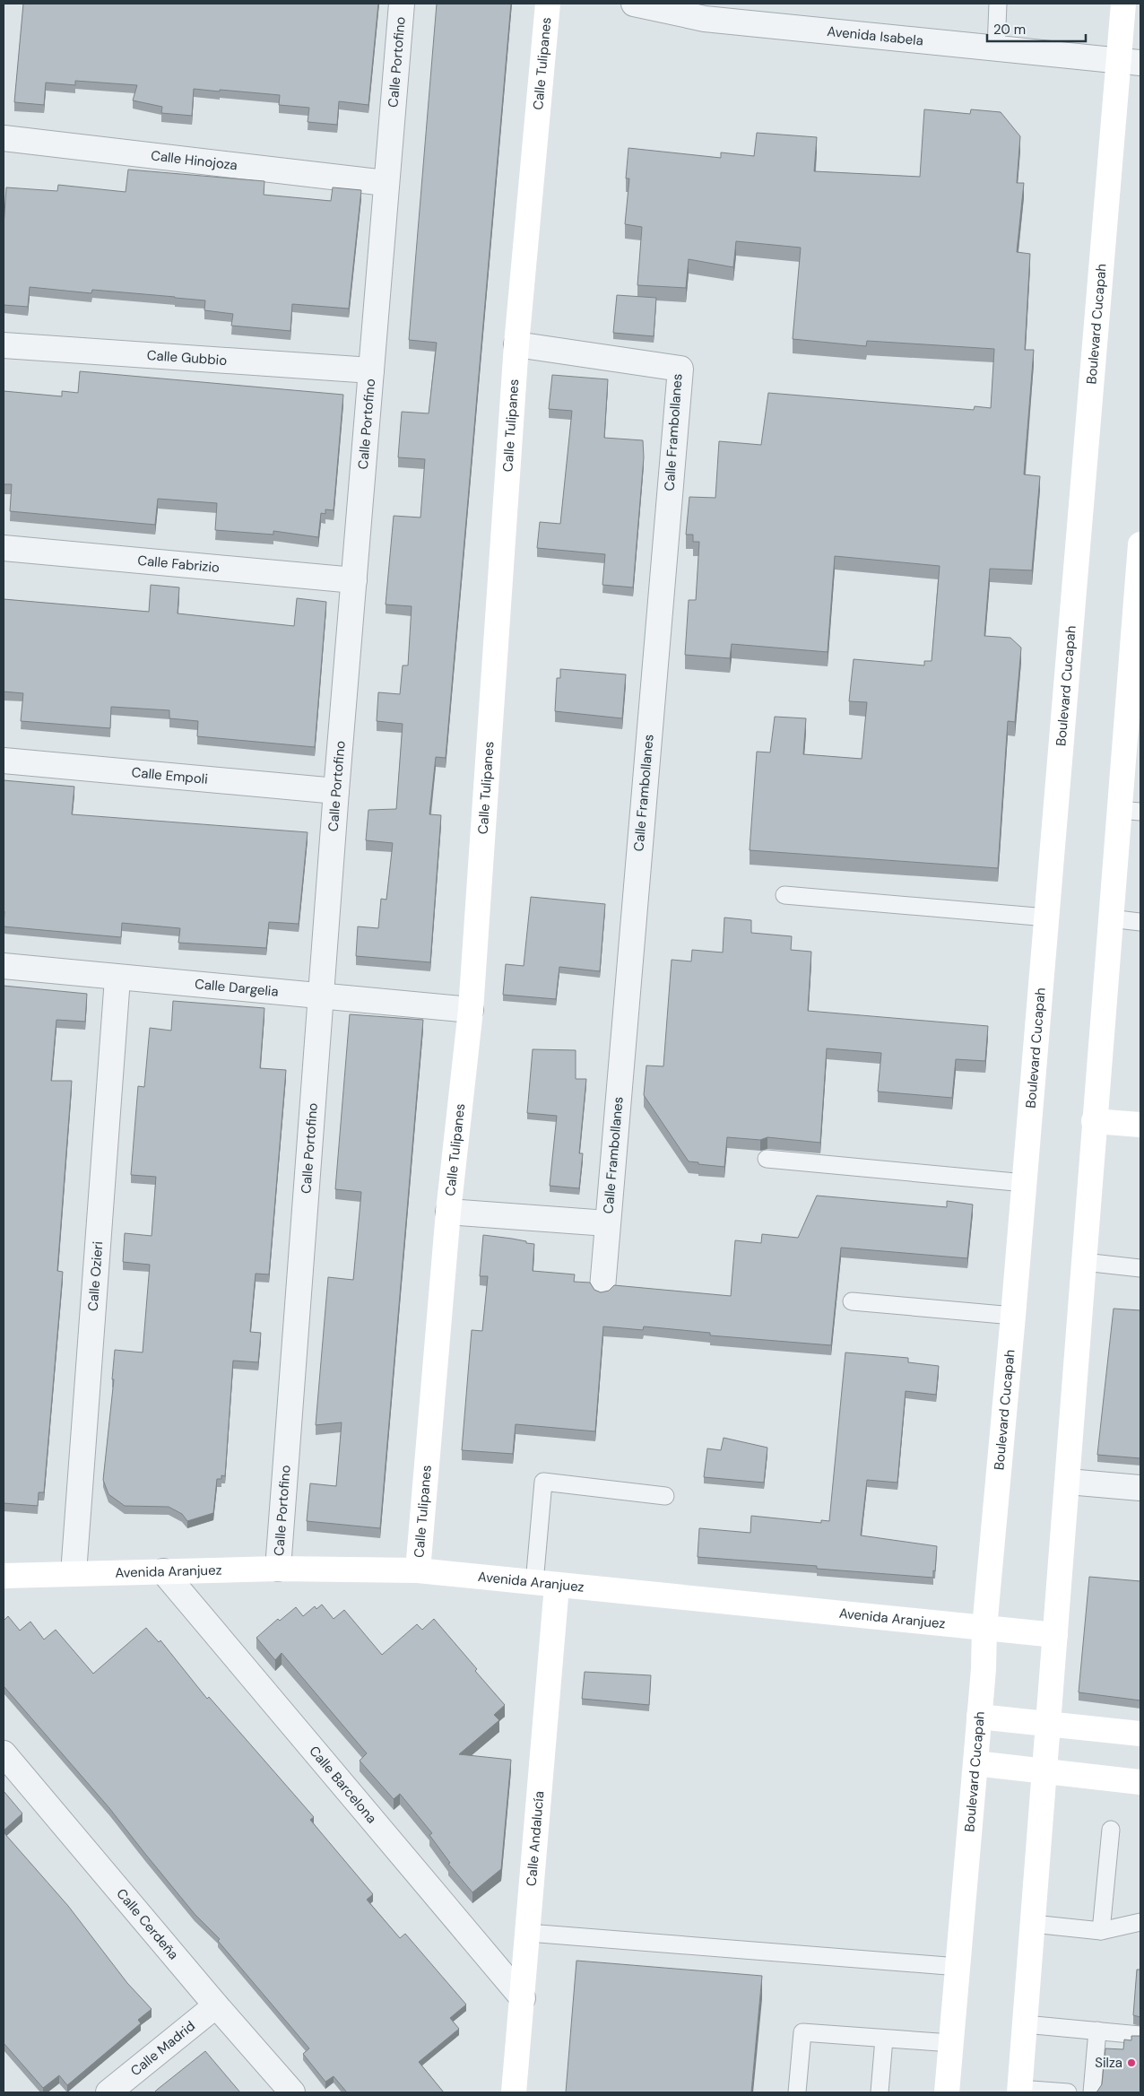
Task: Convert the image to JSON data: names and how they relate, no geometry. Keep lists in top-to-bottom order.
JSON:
{
  "streets": {
    "main road": [
      "Calle Tulipanes",
      "Boulevard Cucapah",
      "Avenida Aranjuez",
      "Calle Andalucía"
    ],
    "street": [
      "Avenida Isabela",
      "Calle Portofino",
      "Calle Hinojoza",
      "Calle Gubbio",
      "Calle Frambollanes",
      "Calle Fabrizio",
      "Calle Empoli",
      "Calle Dargelia",
      "Calle Ozieri",
      "Calle Barcelona",
      "Calle Cerdeña",
      "Calle Madrid"
    ]
  },
  "crossings": [
    ["Avenida Isabela", "Boulevard Cucapah"],
    ["Calle Portofino", "Calle Hinojoza"],
    ["Calle Portofino", "Calle Gubbio"],
    ["Calle Portofino", "Calle Fabrizio"],
    ["Calle Portofino", "Calle Empoli"],
    ["Calle Portofino", "Calle Dargelia"],
    ["Calle Portofino", "Avenida Aranjuez"],
    ["Calle Tulipanes", "Calle Frambollanes"],
    ["Calle Tulipanes", "Calle Dargelia"],
    ["Calle Tulipanes", "Avenida Aranjuez"],
    ["Boulevard Cucapah", "Avenida Aranjuez"],
    ["Calle Dargelia", "Calle Ozieri"],
    ["Calle Ozieri", "Avenida Aranjuez"],
    ["Avenida Aranjuez", "Calle Barcelona"],
    ["Avenida Aranjuez", "Calle Andalucía"],
    ["Calle Barcelona", "Calle Andalucía"],
    ["Calle Cerdeña", "Calle Madrid"]
  ],
  "places": ["Silza"],
  "scale_bar": "20 m"
}
